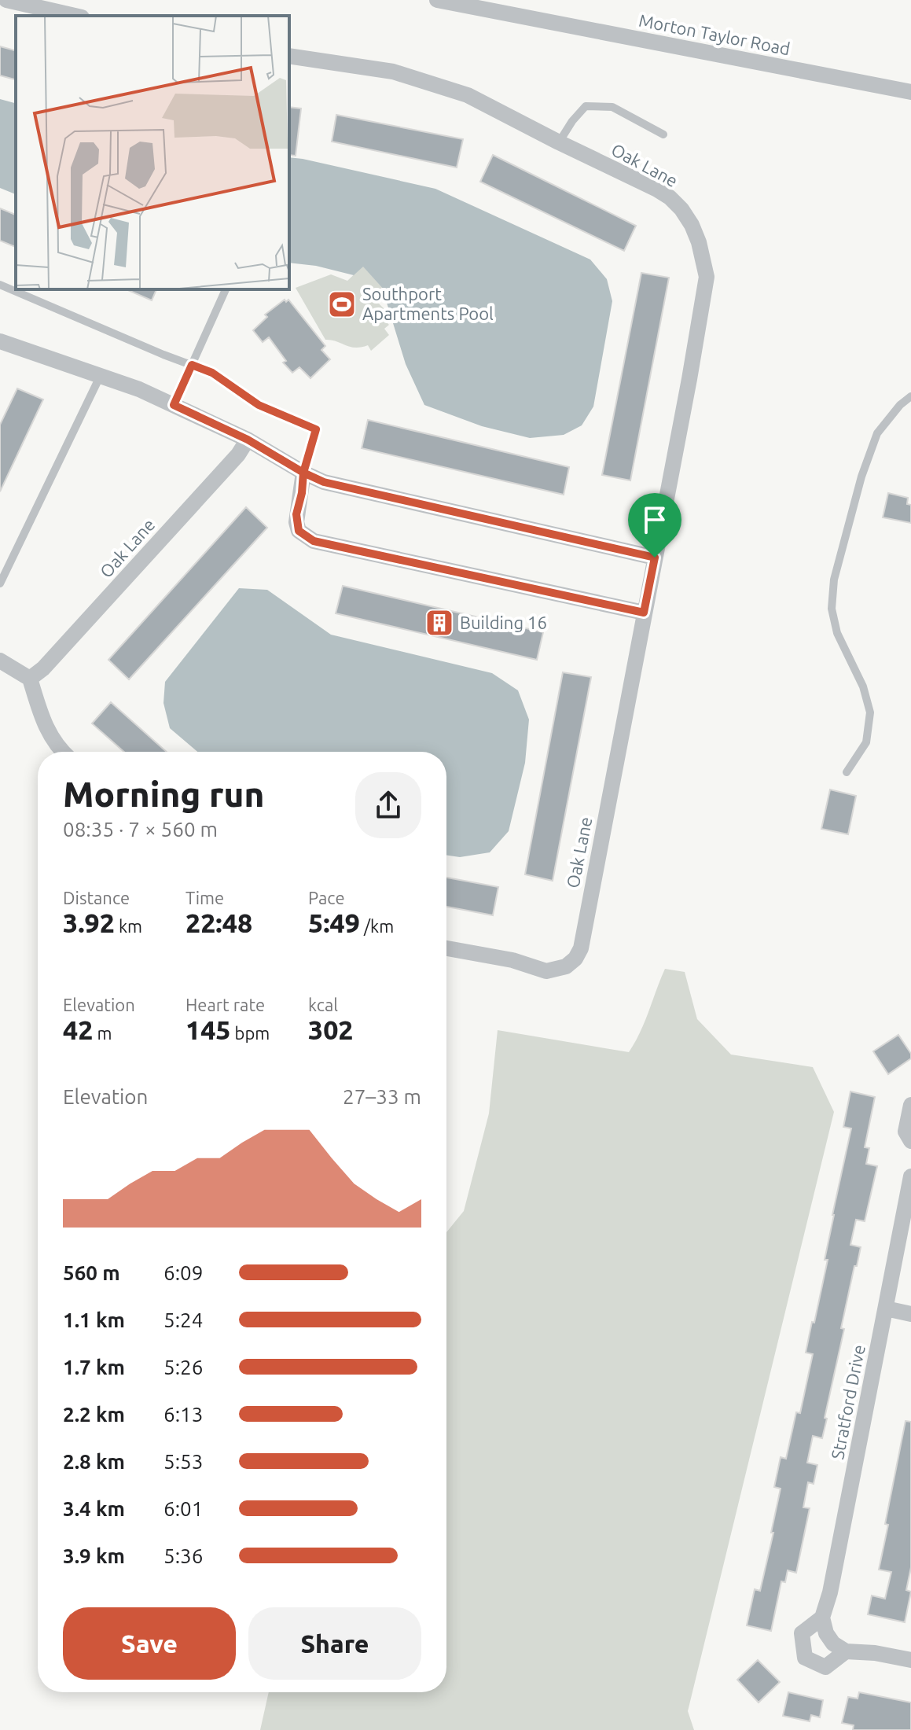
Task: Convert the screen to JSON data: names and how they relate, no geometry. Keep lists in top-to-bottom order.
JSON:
{
  "streets": {
    "street": ["Morton Taylor Road", "Oak Lane", "Stratford Drive"]
  },
  "places": {
    "sports": ["Southport Apartments Pool"],
    "building": ["Building 16"]
  },
  "page": {
    "heading": ["Morning run", "08:35 · 7 × 560 m"],
    "stats": [
      ["Distance", "3.92 km"],
      ["Time", "22:48"],
      ["Pace", "5:49 /km"],
      ["Elevation", "42 m"],
      ["Heart rate", "145 bpm"],
      ["kcal", "302"]
    ],
    "chart": ["Elevation", "27–33 m"],
    "list": [
      {
        "name": "560 m",
        "note": "6:09"
      },
      {
        "name": "1.1 km",
        "note": "5:24"
      },
      {
        "name": "1.7 km",
        "note": "5:26"
      },
      {
        "name": "2.2 km",
        "note": "6:13"
      },
      {
        "name": "2.8 km",
        "note": "5:53"
      },
      {
        "name": "3.4 km",
        "note": "6:01"
      },
      {
        "name": "3.9 km",
        "note": "5:36"
      }
    ],
    "buttons": ["Save", "Share"]
  }
}
